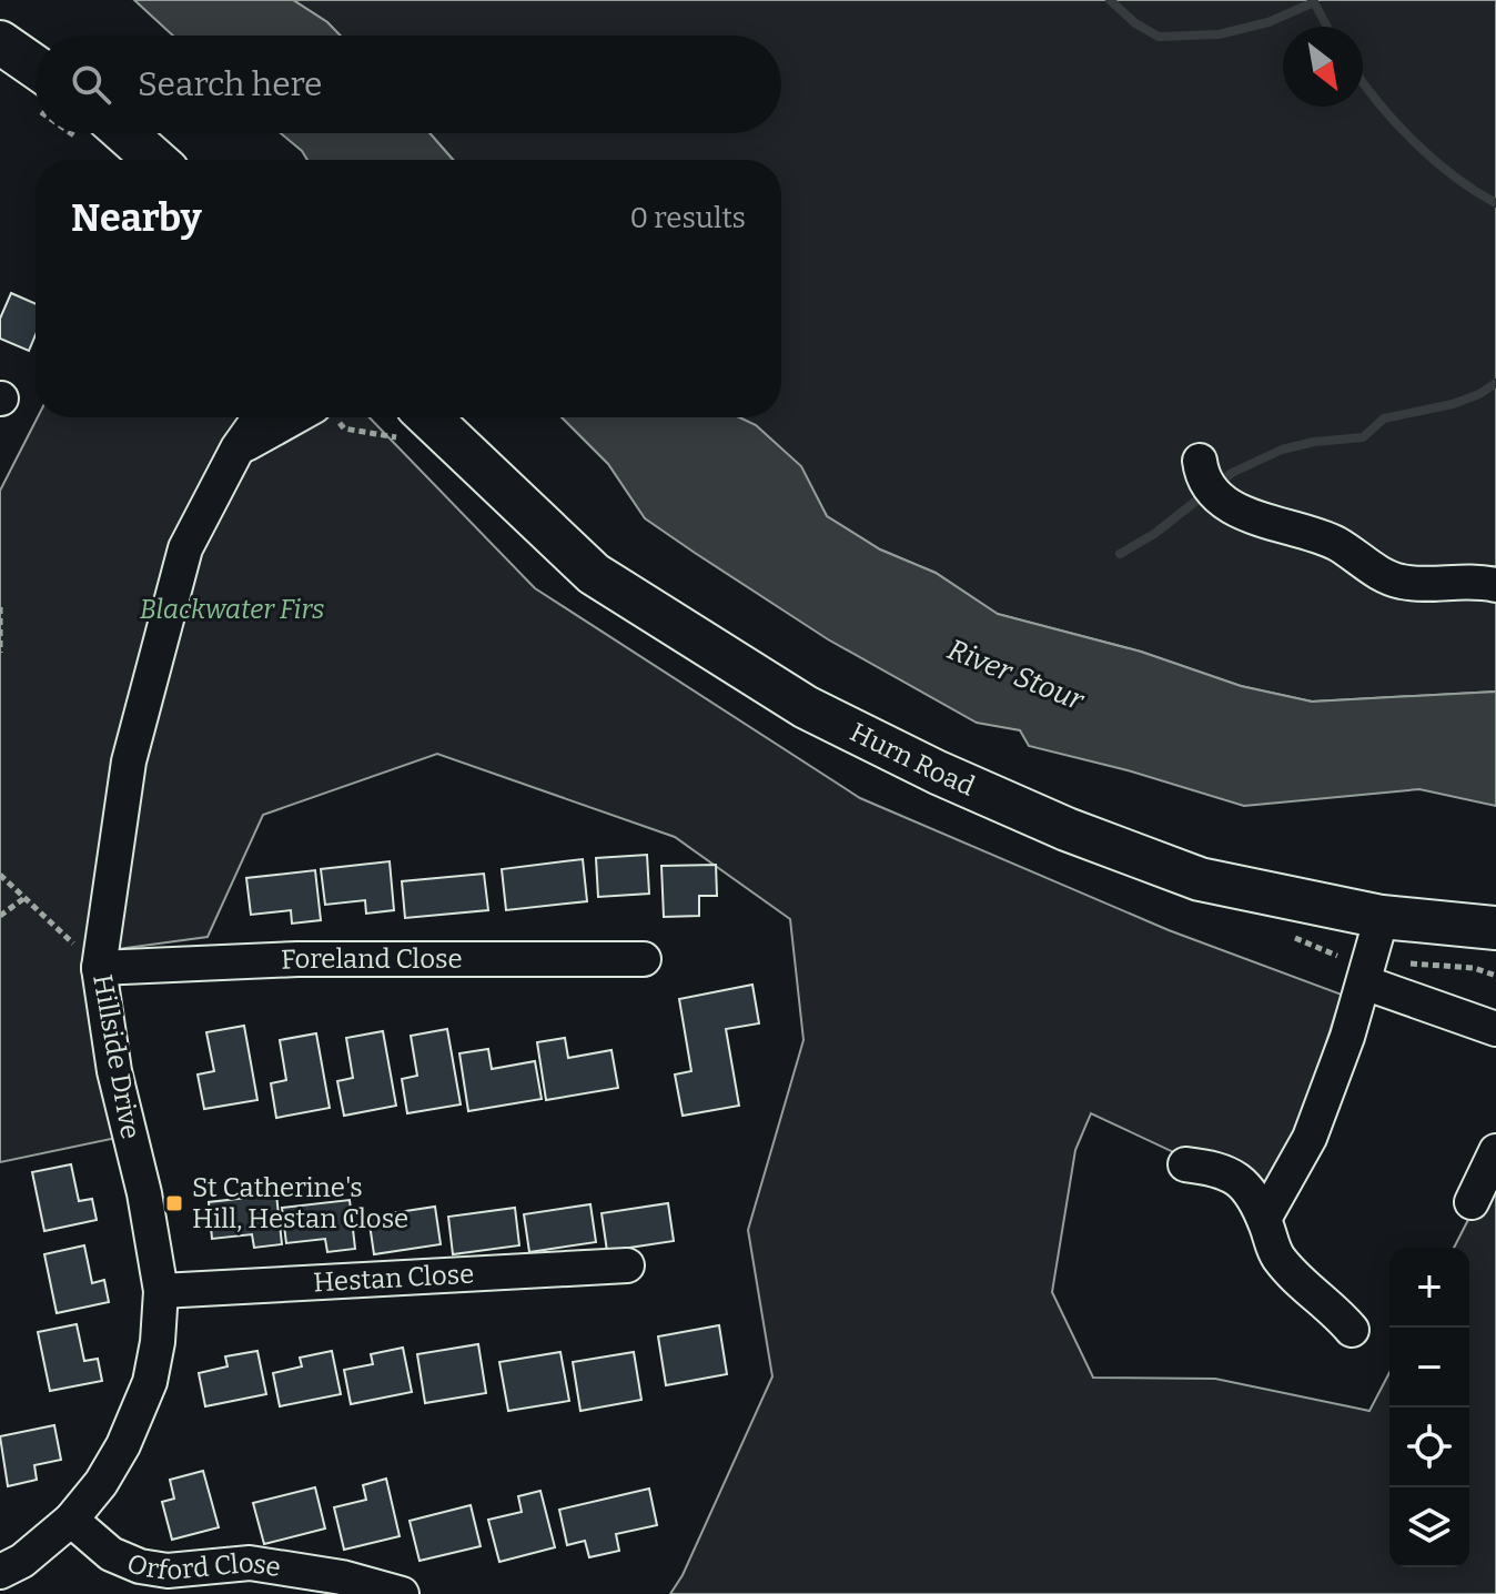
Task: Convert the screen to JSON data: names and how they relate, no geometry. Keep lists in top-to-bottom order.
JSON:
{
  "streets": {
    "main road": ["Hurn Road"],
    "street": [
      "Foreland Close",
      "Hillside Drive",
      "Hestan Close",
      "Orford Close"
    ]
  },
  "crossings": [
    ["Foreland Close", "Hillside Drive"],
    ["Hillside Drive", "Hestan Close"],
    ["Hillside Drive", "Orford Close"]
  ],
  "water": ["River Stour"],
  "parks": ["Blackwater Firs"],
  "places": {
    "transit": ["St Catherine's Hill, Hestan Close"]
  },
  "north": "bottom right",
  "page": {
    "search": "Search here",
    "heading": ["Nearby", "0 results"],
    "map_buttons": ["+", "−"]
  }
}
